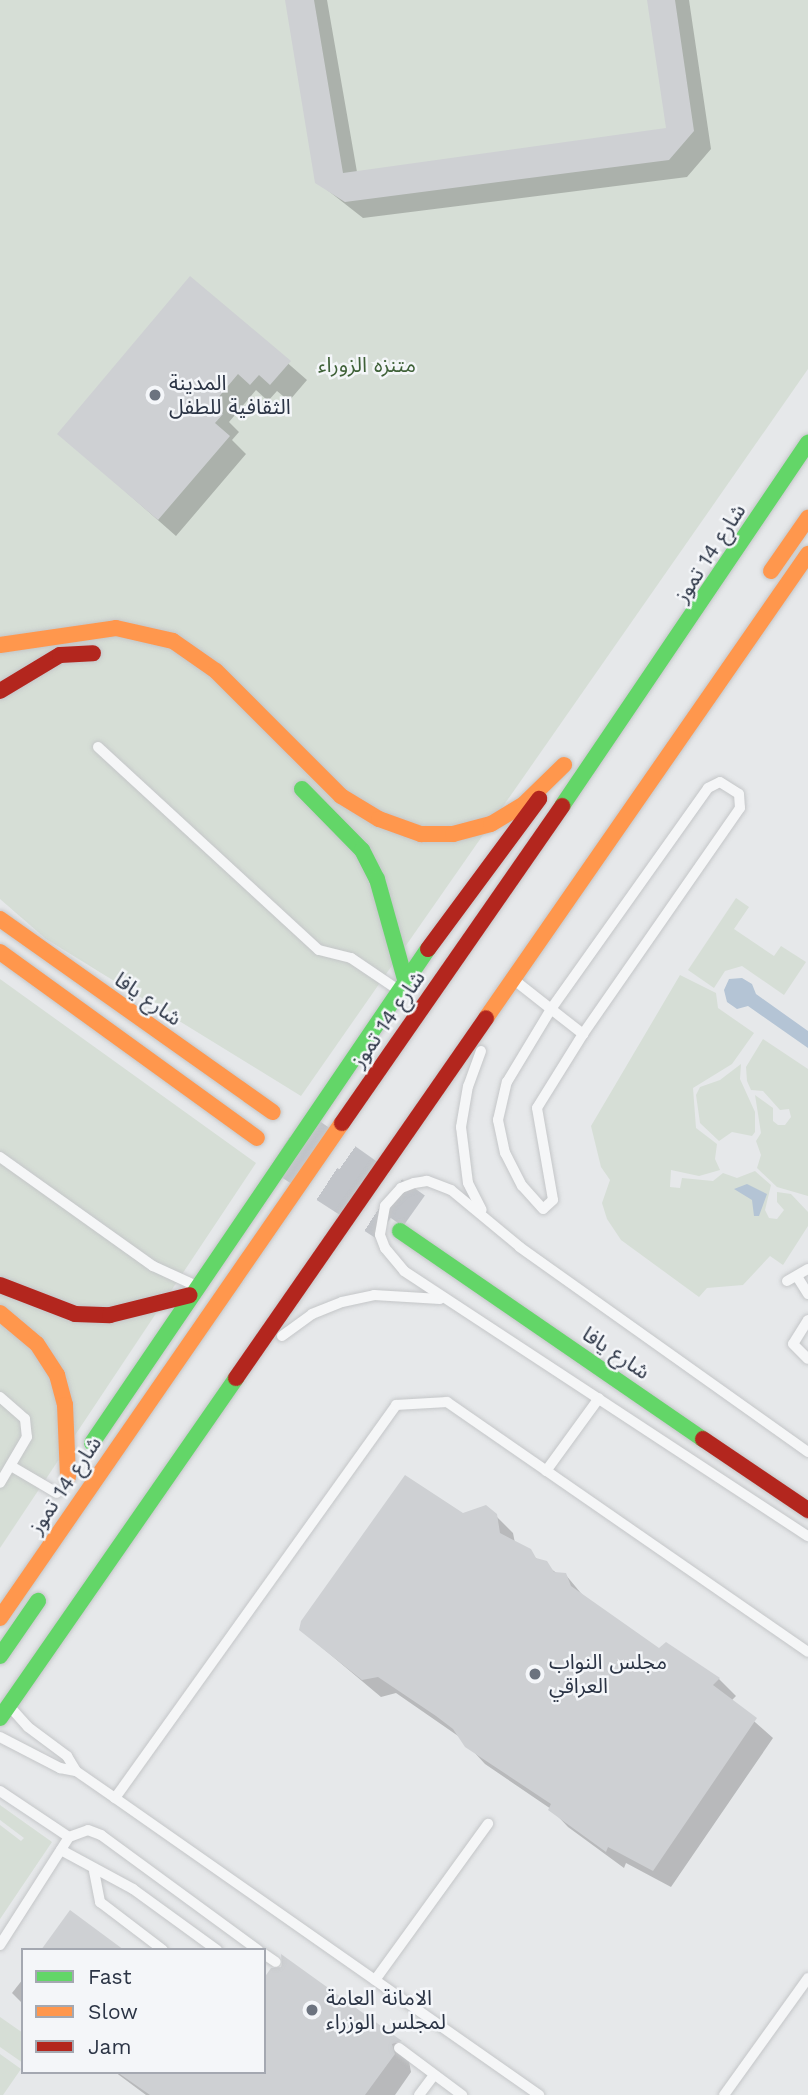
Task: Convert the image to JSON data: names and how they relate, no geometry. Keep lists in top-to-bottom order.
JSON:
{
  "streets": {
    "main road": ["شارع 14 تموز", "شارع يافا"]
  },
  "parks": ["متنزه الزوراء"],
  "places": ["المدينة الثقافية للطفل", "مجلس النواب العراقي", "الامانة العامة لمجلس الوزراء"],
  "legend": ["Fast", "Slow", "Jam"]
}
